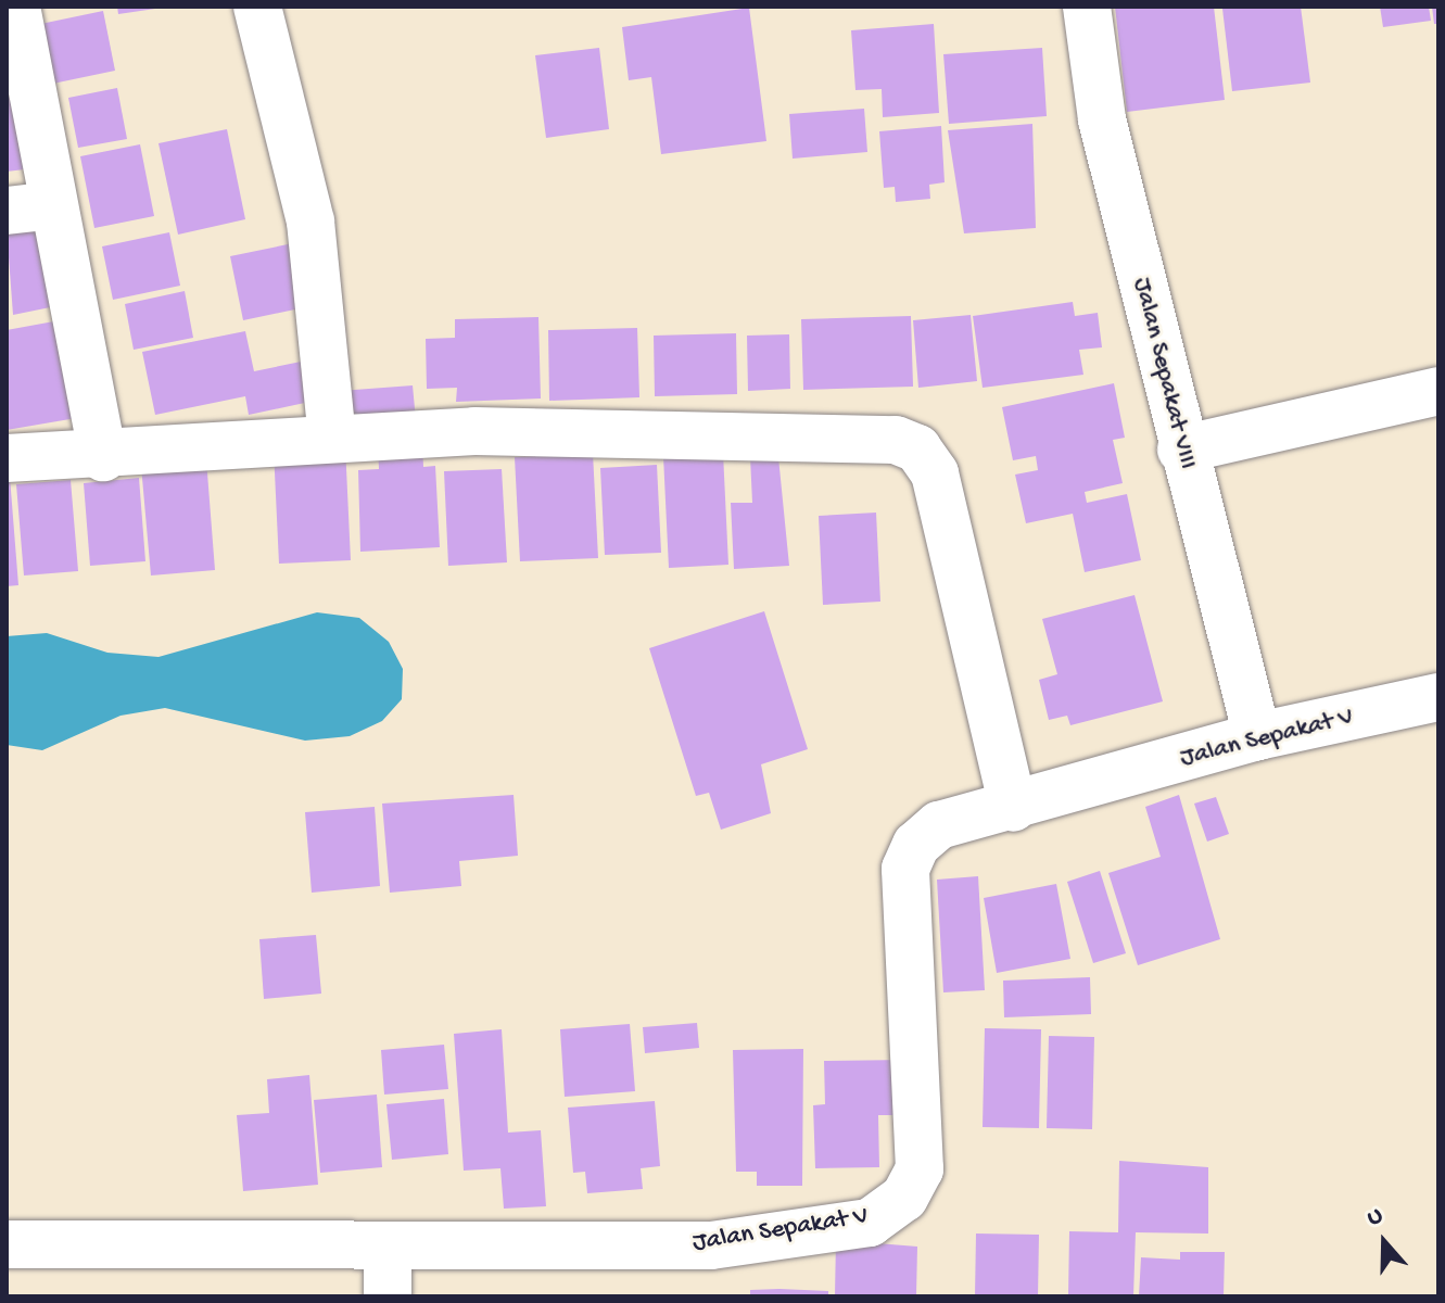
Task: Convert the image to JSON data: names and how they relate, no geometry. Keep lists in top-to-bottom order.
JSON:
{
  "streets": {
    "street": ["Jalan Sepakat VIII", "Jalan Sepakat V"]
  },
  "crossings": [
    ["Jalan Sepakat VIII", "Jalan Sepakat V"]
  ],
  "north": "top"
}
